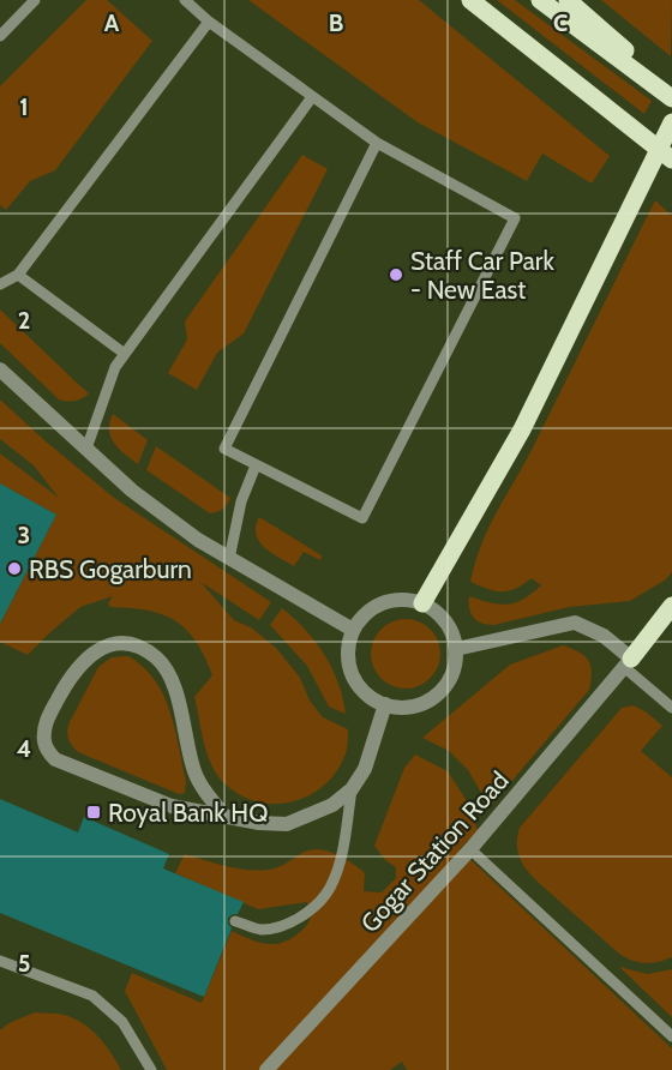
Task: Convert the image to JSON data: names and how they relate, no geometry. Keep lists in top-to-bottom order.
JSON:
{
  "streets": {
    "street": ["Gogar Station Road"]
  },
  "places": {
    "other": ["Staff Car Park - New East", "RBS Gogarburn"],
    "transit": ["Royal Bank HQ"]
  },
  "grid": {
    "columns": ["A", "B", "C"],
    "rows": [
      "1",
      "2",
      "3",
      "4",
      "5"
    ]
  }
}
